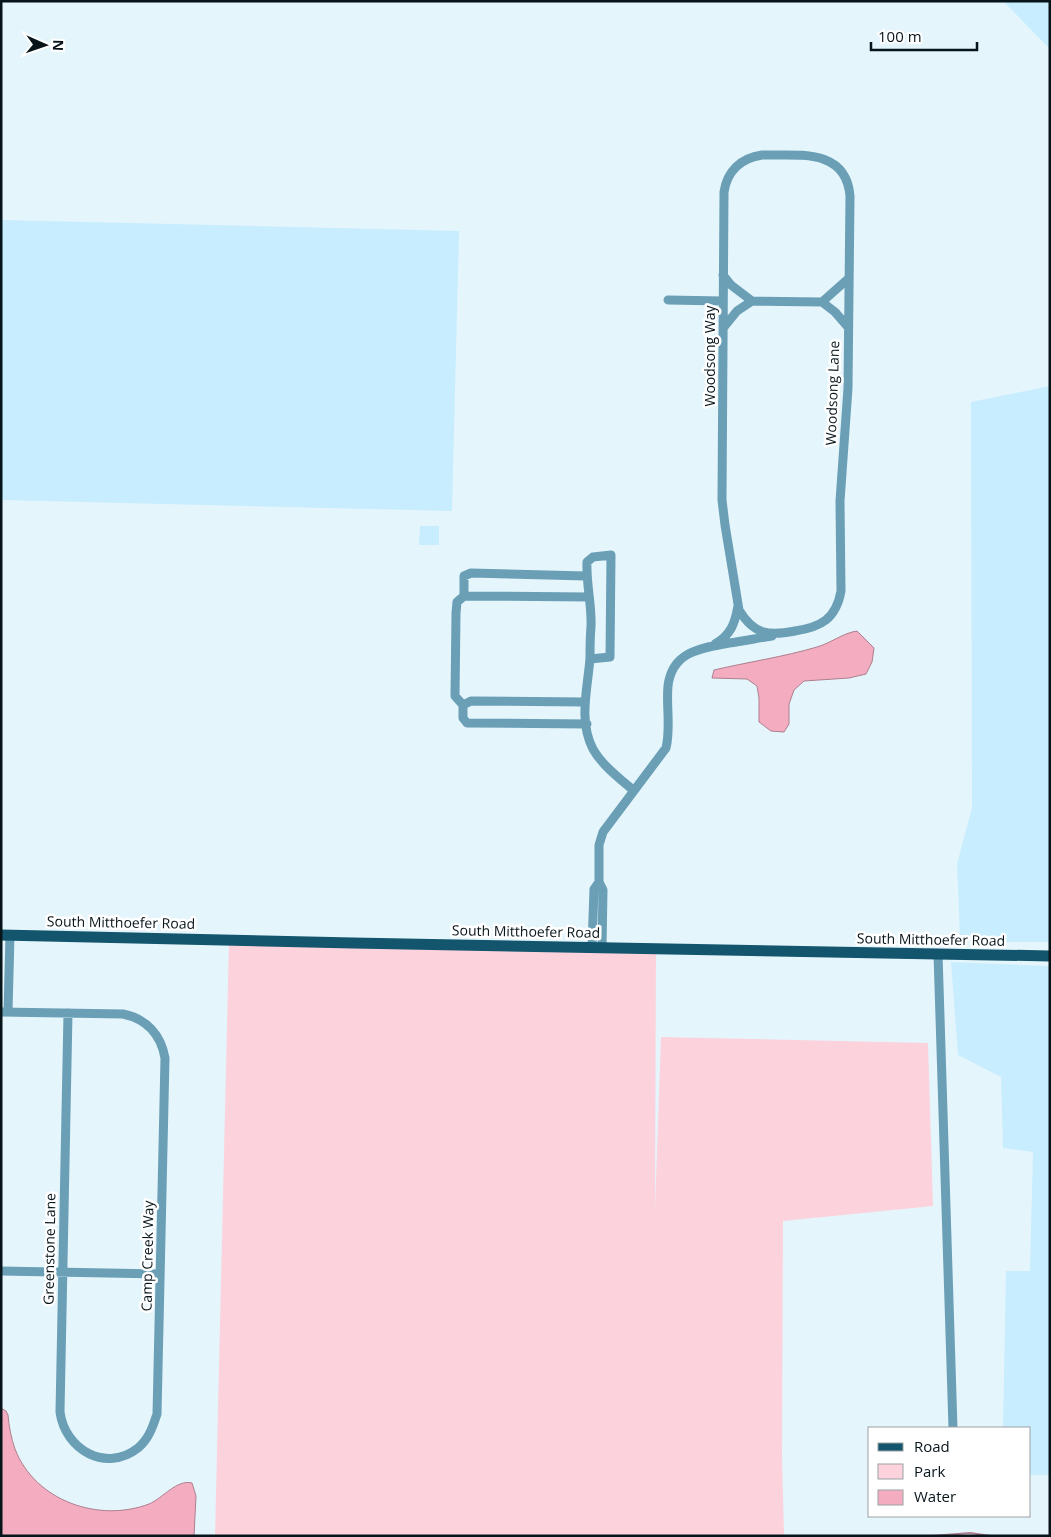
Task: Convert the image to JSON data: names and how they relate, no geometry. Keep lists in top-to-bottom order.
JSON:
{
  "streets": {
    "main road": ["South Mitthoefer Road"],
    "street": [
      "Woodsong Way",
      "Woodsong Lane",
      "Greenstone Lane",
      "Camp Creek Way"
    ]
  },
  "crossings": [
    ["Woodsong Way", "Woodsong Lane"],
    ["Woodsong Way", "South Mitthoefer Road"],
    ["Greenstone Lane", "Camp Creek Way"]
  ],
  "legend": ["Road", "Park", "Water"],
  "scale_bar": "100 m",
  "north": "right"
}
